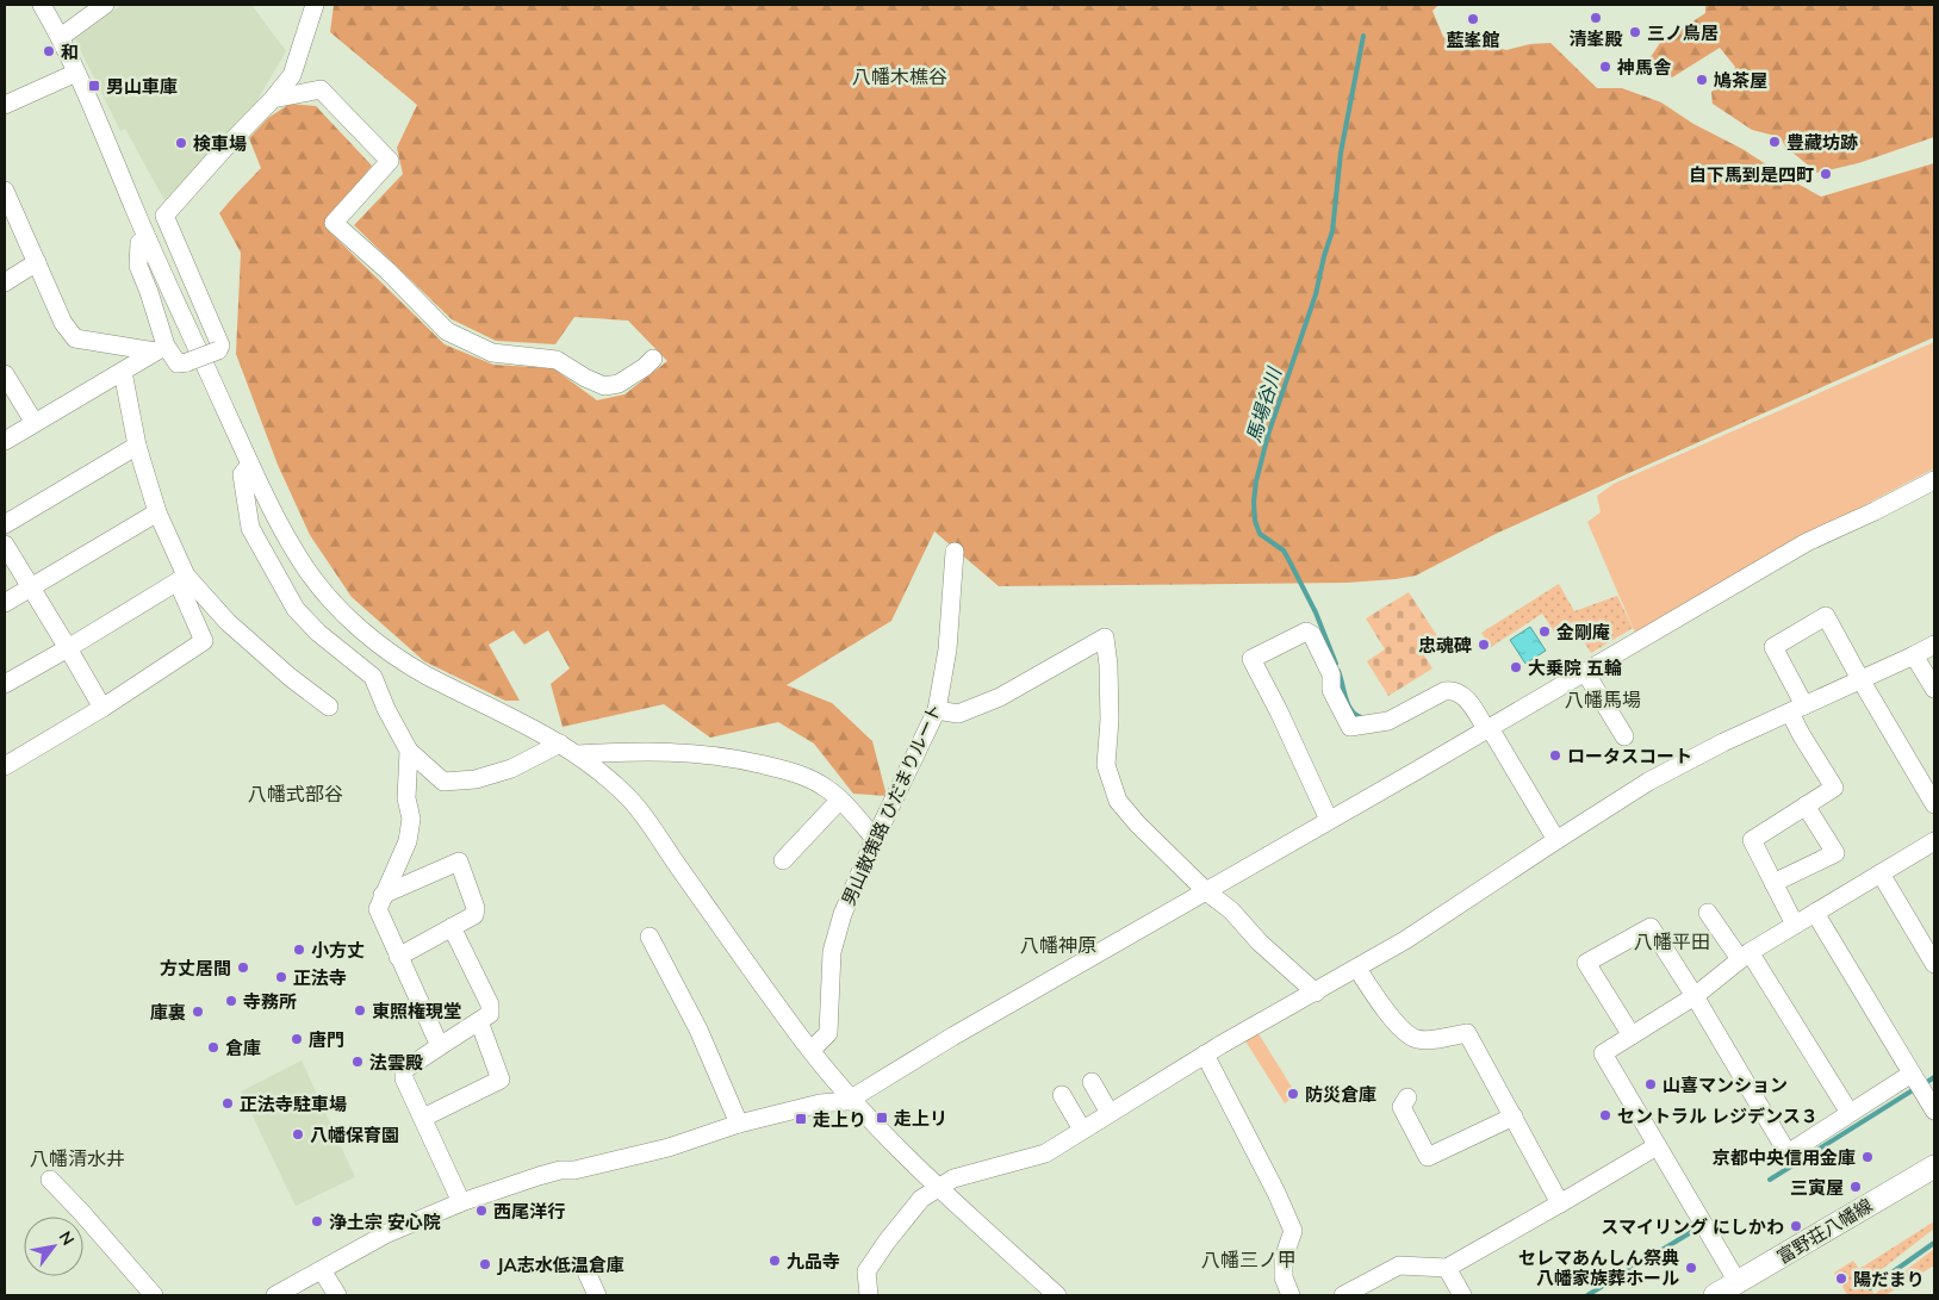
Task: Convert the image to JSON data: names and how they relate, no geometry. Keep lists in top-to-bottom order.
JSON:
{
  "streets": {
    "main road": ["富野荘八幡線"],
    "street": ["男山散策路 ひだまりルート"]
  },
  "districts": [
    "八幡木樵谷",
    "八幡馬場",
    "八幡式部谷",
    "八幡平田",
    "八幡神原",
    "八幡清水井",
    "八幡三ノ甲"
  ],
  "water": ["馬場谷川"],
  "places": {
    "other": [
      "清峯殿",
      "藍峯館",
      "三ノ鳥居",
      "和",
      "神馬舎",
      "鳩茶屋",
      "豊藏坊跡",
      "検車場",
      "自下馬到是四町",
      "金剛庵",
      "忠魂碑",
      "大乗院 五輪",
      "ロータスコート",
      "小方丈",
      "方丈居間",
      "正法寺",
      "寺務所",
      "東照権現堂",
      "庫裏",
      "唐門",
      "倉庫",
      "法雲殿",
      "山喜マンション",
      "防災倉庫",
      "正法寺駐車場",
      "セントラル レジデンス３",
      "八幡保育園",
      "京都中央信用金庫",
      "三寅屋",
      "西尾洋行",
      "浄土宗 安心院",
      "スマイリング にしかわ",
      "九品寺",
      "JA志水低温倉庫",
      "セレマあんしん祭典 八幡家族葬ホール",
      "陽だまり"
    ],
    "transit": ["男山車庫", "走上リ", "走上り"]
  },
  "north": "top right"
}
